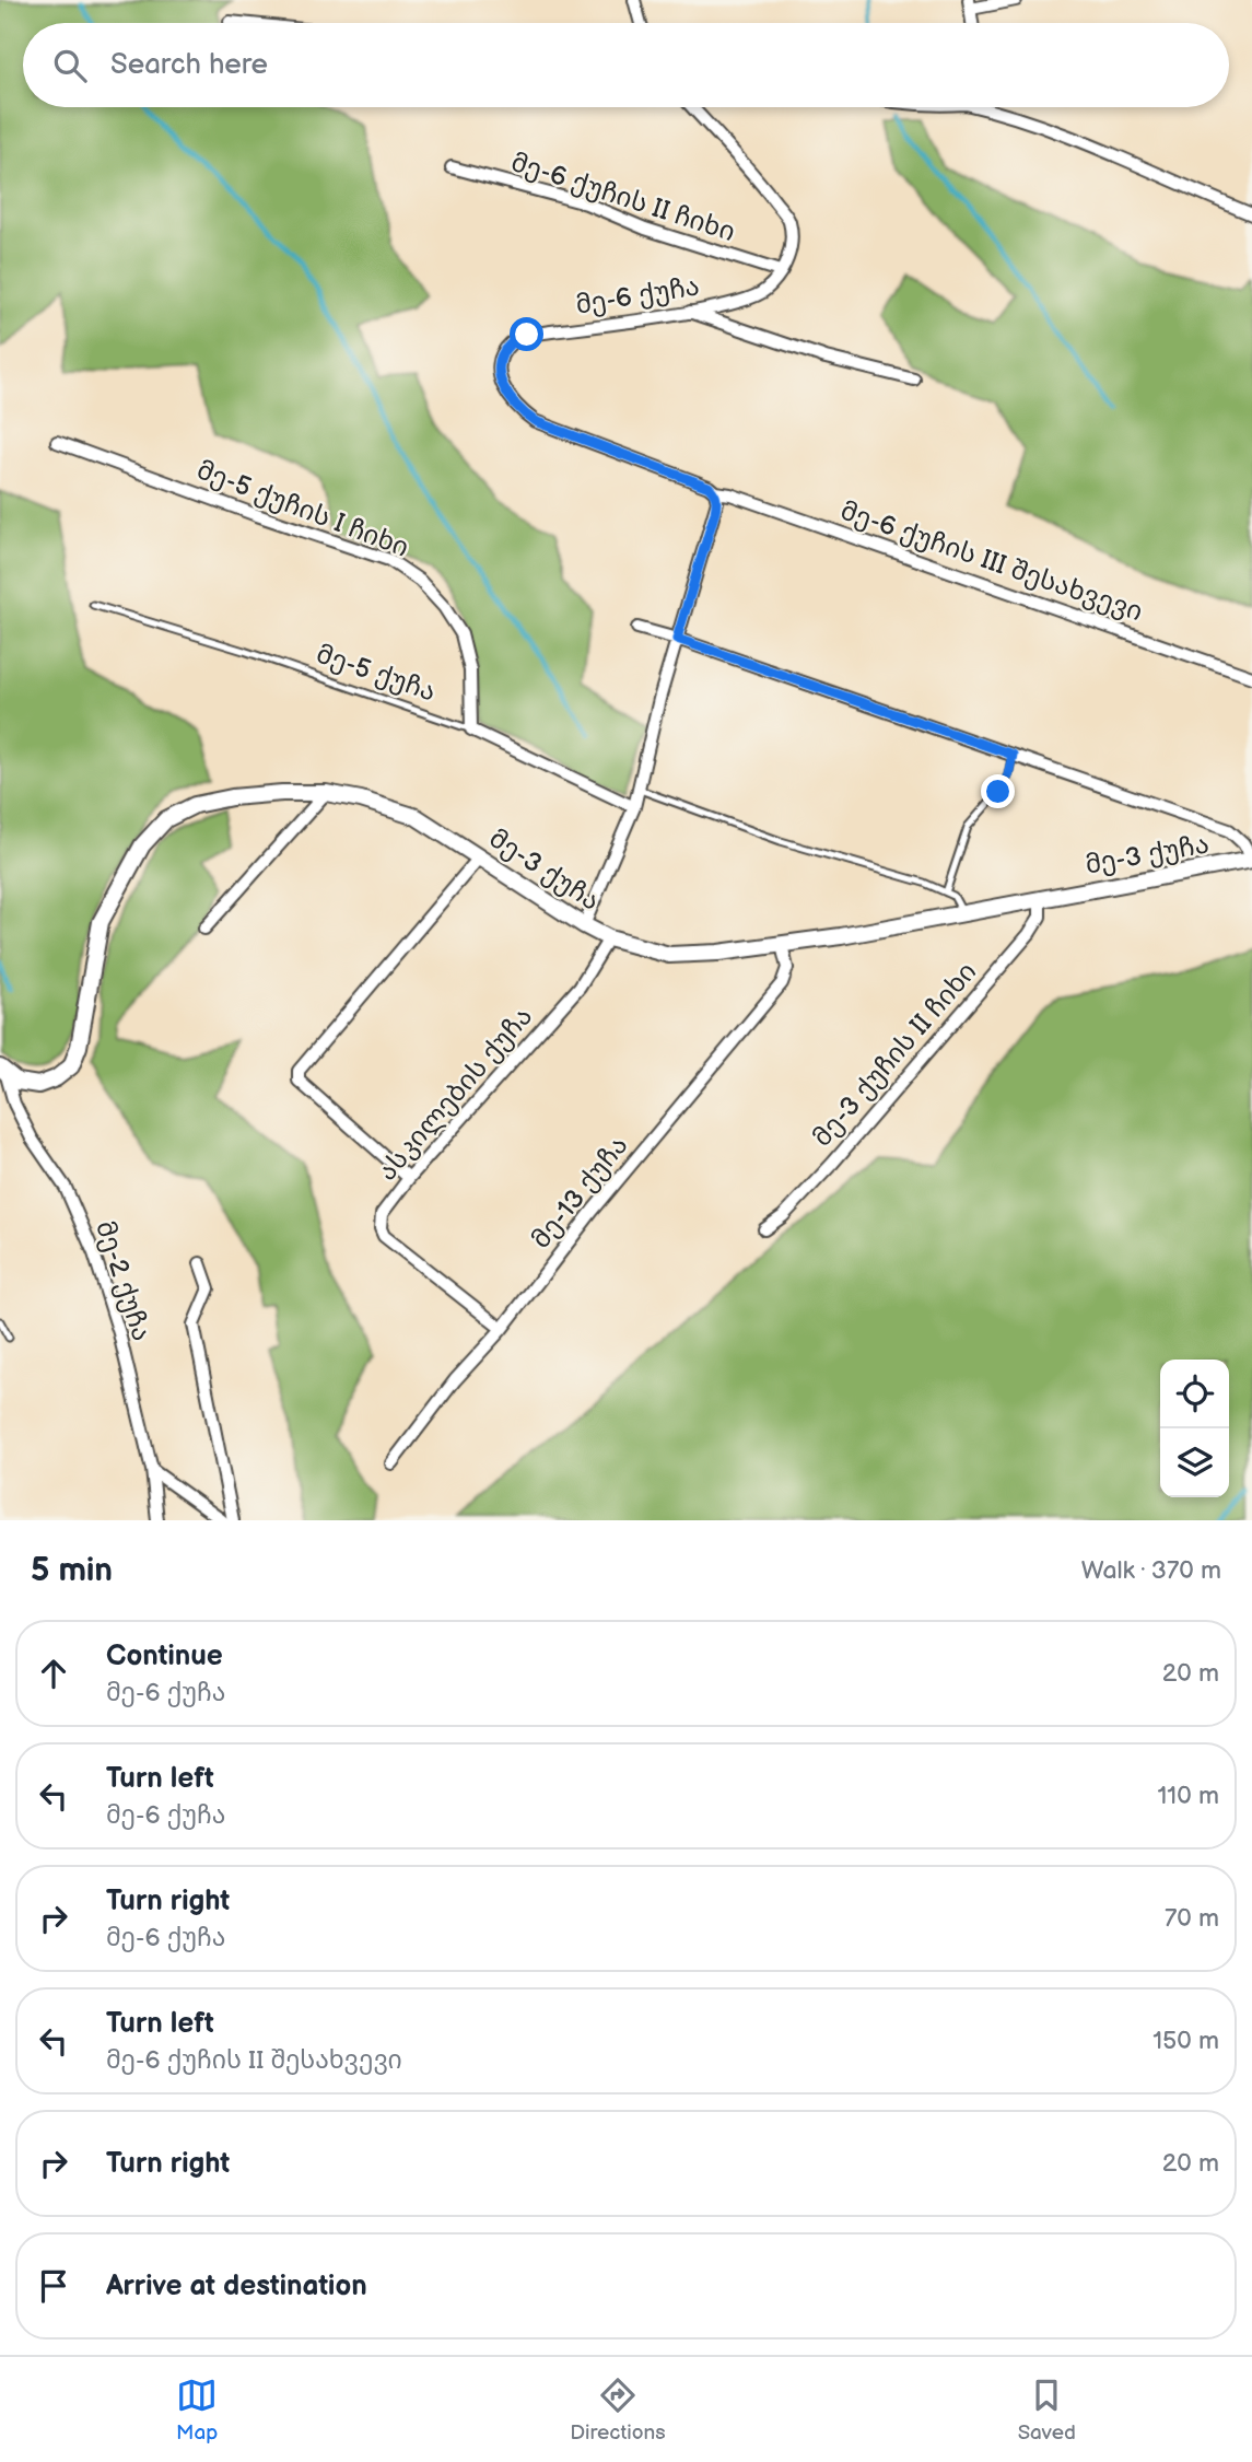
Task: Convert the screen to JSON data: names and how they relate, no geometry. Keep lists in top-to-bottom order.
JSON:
{
  "streets": {
    "street": [
      "მე-6 ქუჩის II ჩიხი",
      "მე-6 ქუჩა",
      "მე-5 ქუჩის I ჩიხი",
      "მე-6 ქუჩის III შესახვევი",
      "მე-5 ქუჩა",
      "მე-3 ქუჩა",
      "მე-3 ქუჩის II ჩიხი",
      "ასკილების ქუჩა",
      "მე-13 ქუჩა",
      "მე-2 ქუჩა"
    ]
  },
  "crossings": [
    ["მე-6 ქუჩის II ჩიხი", "მე-6 ქუჩა"],
    ["მე-6 ქუჩა", "მე-6 ქუჩის III შესახვევი"],
    ["მე-5 ქუჩის I ჩიხი", "მე-5 ქუჩა"],
    ["მე-3 ქუჩა", "მე-3 ქუჩის II ჩიხი"],
    ["მე-3 ქუჩა", "ასკილების ქუჩა"],
    ["მე-3 ქუჩა", "მე-13 ქუჩა"],
    ["მე-3 ქუჩა", "მე-2 ქუჩა"],
    ["ასკილების ქუჩა", "მე-13 ქუჩა"]
  ],
  "page": {
    "search": "Search here",
    "heading": ["5 min", "Walk · 370 m"],
    "list": [
      ["Continue", "მე-6 ქუჩა", "20 m"],
      ["Turn left", "მე-6 ქუჩა", "110 m"],
      ["Turn right", "მე-6 ქუჩა", "70 m"],
      ["Turn left", "მე-6 ქუჩის II შესახვევი", "150 m"],
      ["Turn right", "20 m"],
      "Arrive at destination"
    ],
    "nav": ["Map", "Directions", "Saved"]
  }
}
